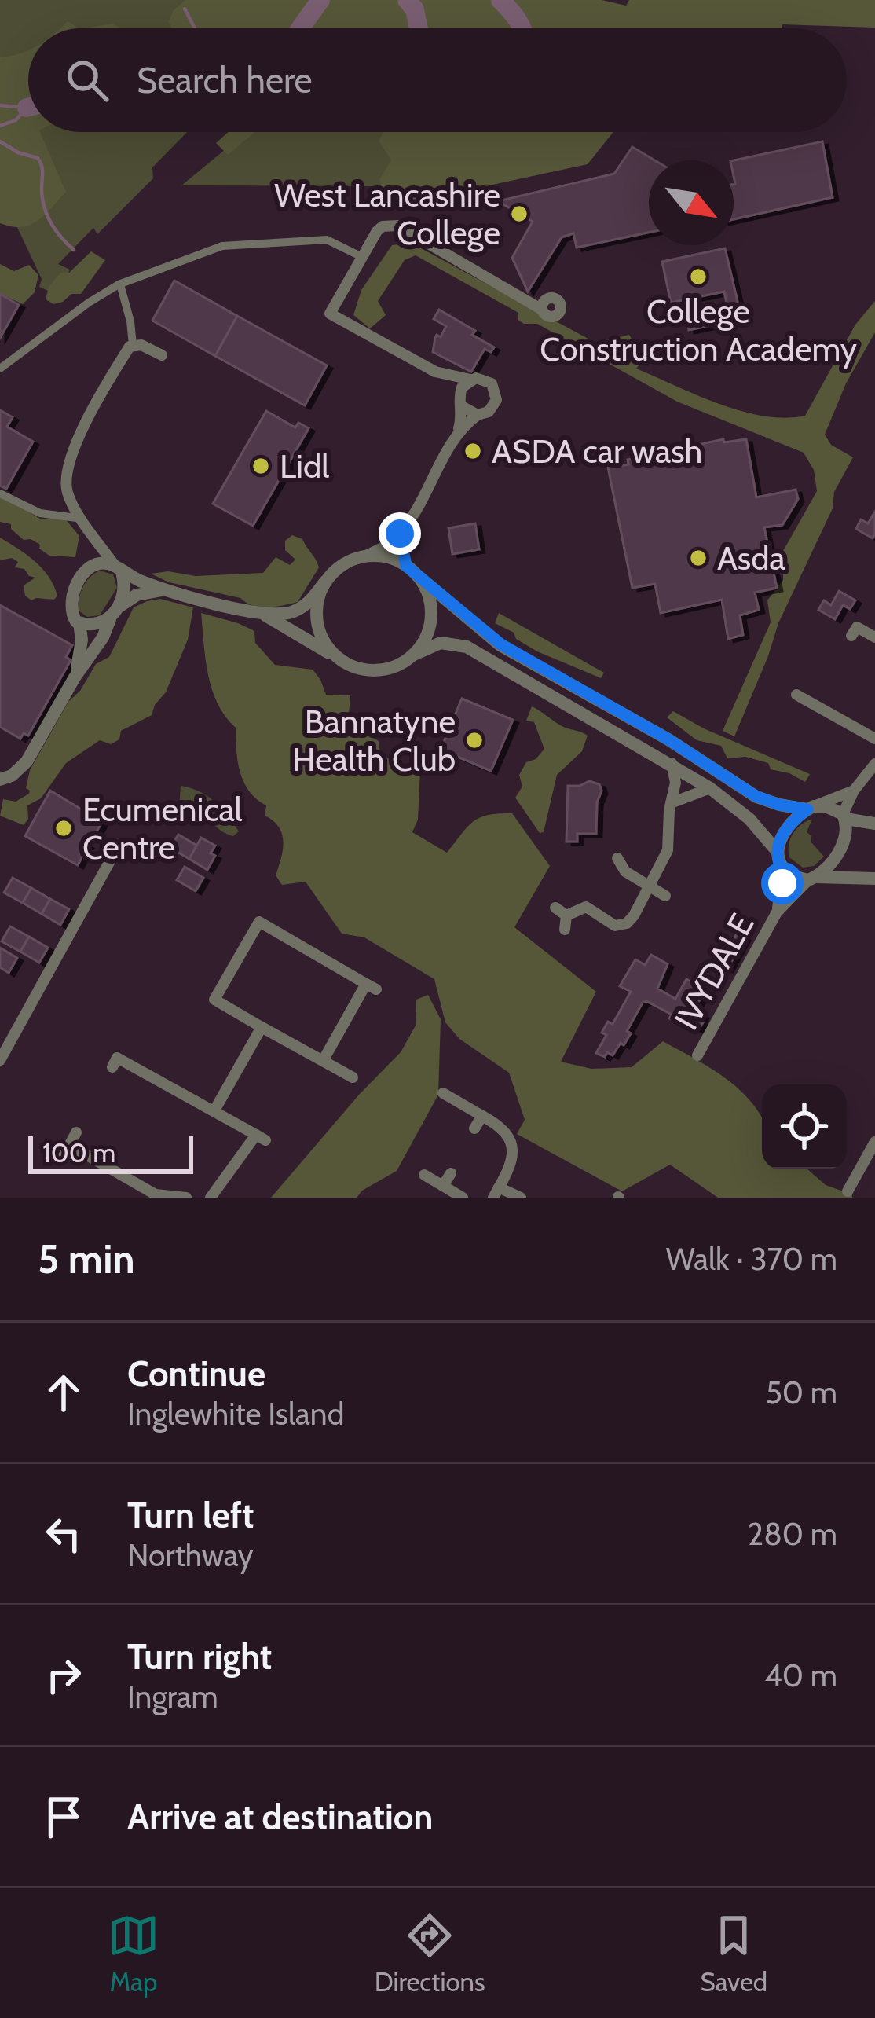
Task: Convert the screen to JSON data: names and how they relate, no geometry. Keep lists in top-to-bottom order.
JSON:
{
  "streets": {
    "street": ["IVYDALE"]
  },
  "places": [
    "West Lancashire College",
    "College Construction Academy",
    "ASDA car wash",
    "Lidl",
    "Asda",
    "Bannatyne Health Club",
    "Ecumenical Centre"
  ],
  "scale_bar": "100 m",
  "north": "bottom right",
  "page": {
    "search": "Search here",
    "scale": "100 m",
    "heading": ["5 min", "Walk · 370 m"],
    "list": [
      ["Continue", "Inglewhite Island", "50 m"],
      ["Turn left", "Northway", "280 m"],
      ["Turn right", "Ingram", "40 m"],
      "Arrive at destination"
    ],
    "nav": ["Map", "Directions", "Saved"]
  }
}
